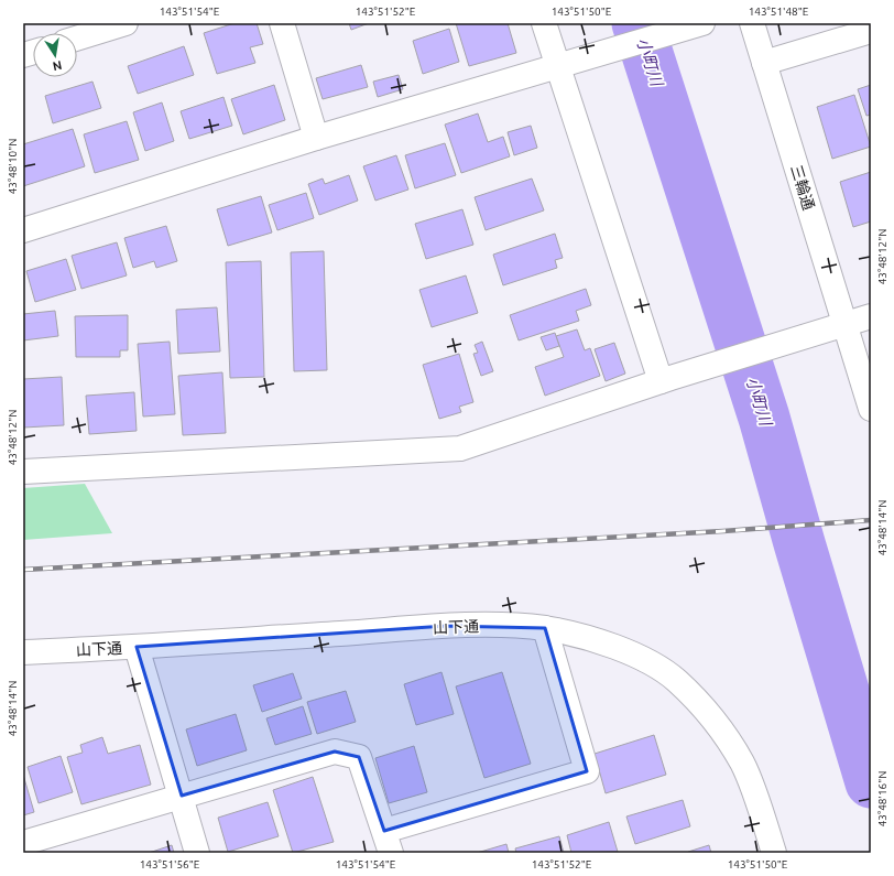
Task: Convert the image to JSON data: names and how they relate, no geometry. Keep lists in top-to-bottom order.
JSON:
{
  "streets": {
    "street": ["三輪通", "山下通"]
  },
  "water": ["小町川"],
  "north": "bottom",
  "coordinates": [
    "143°51'54\"E",
    "143°51'52\"E",
    "143°51'50\"E",
    "143°51'48\"E",
    "43°48'10\"N",
    "43°48'12\"N",
    "43°48'14\"N",
    "43°48'16\"N",
    "143°51'56\"E"
  ]
}
